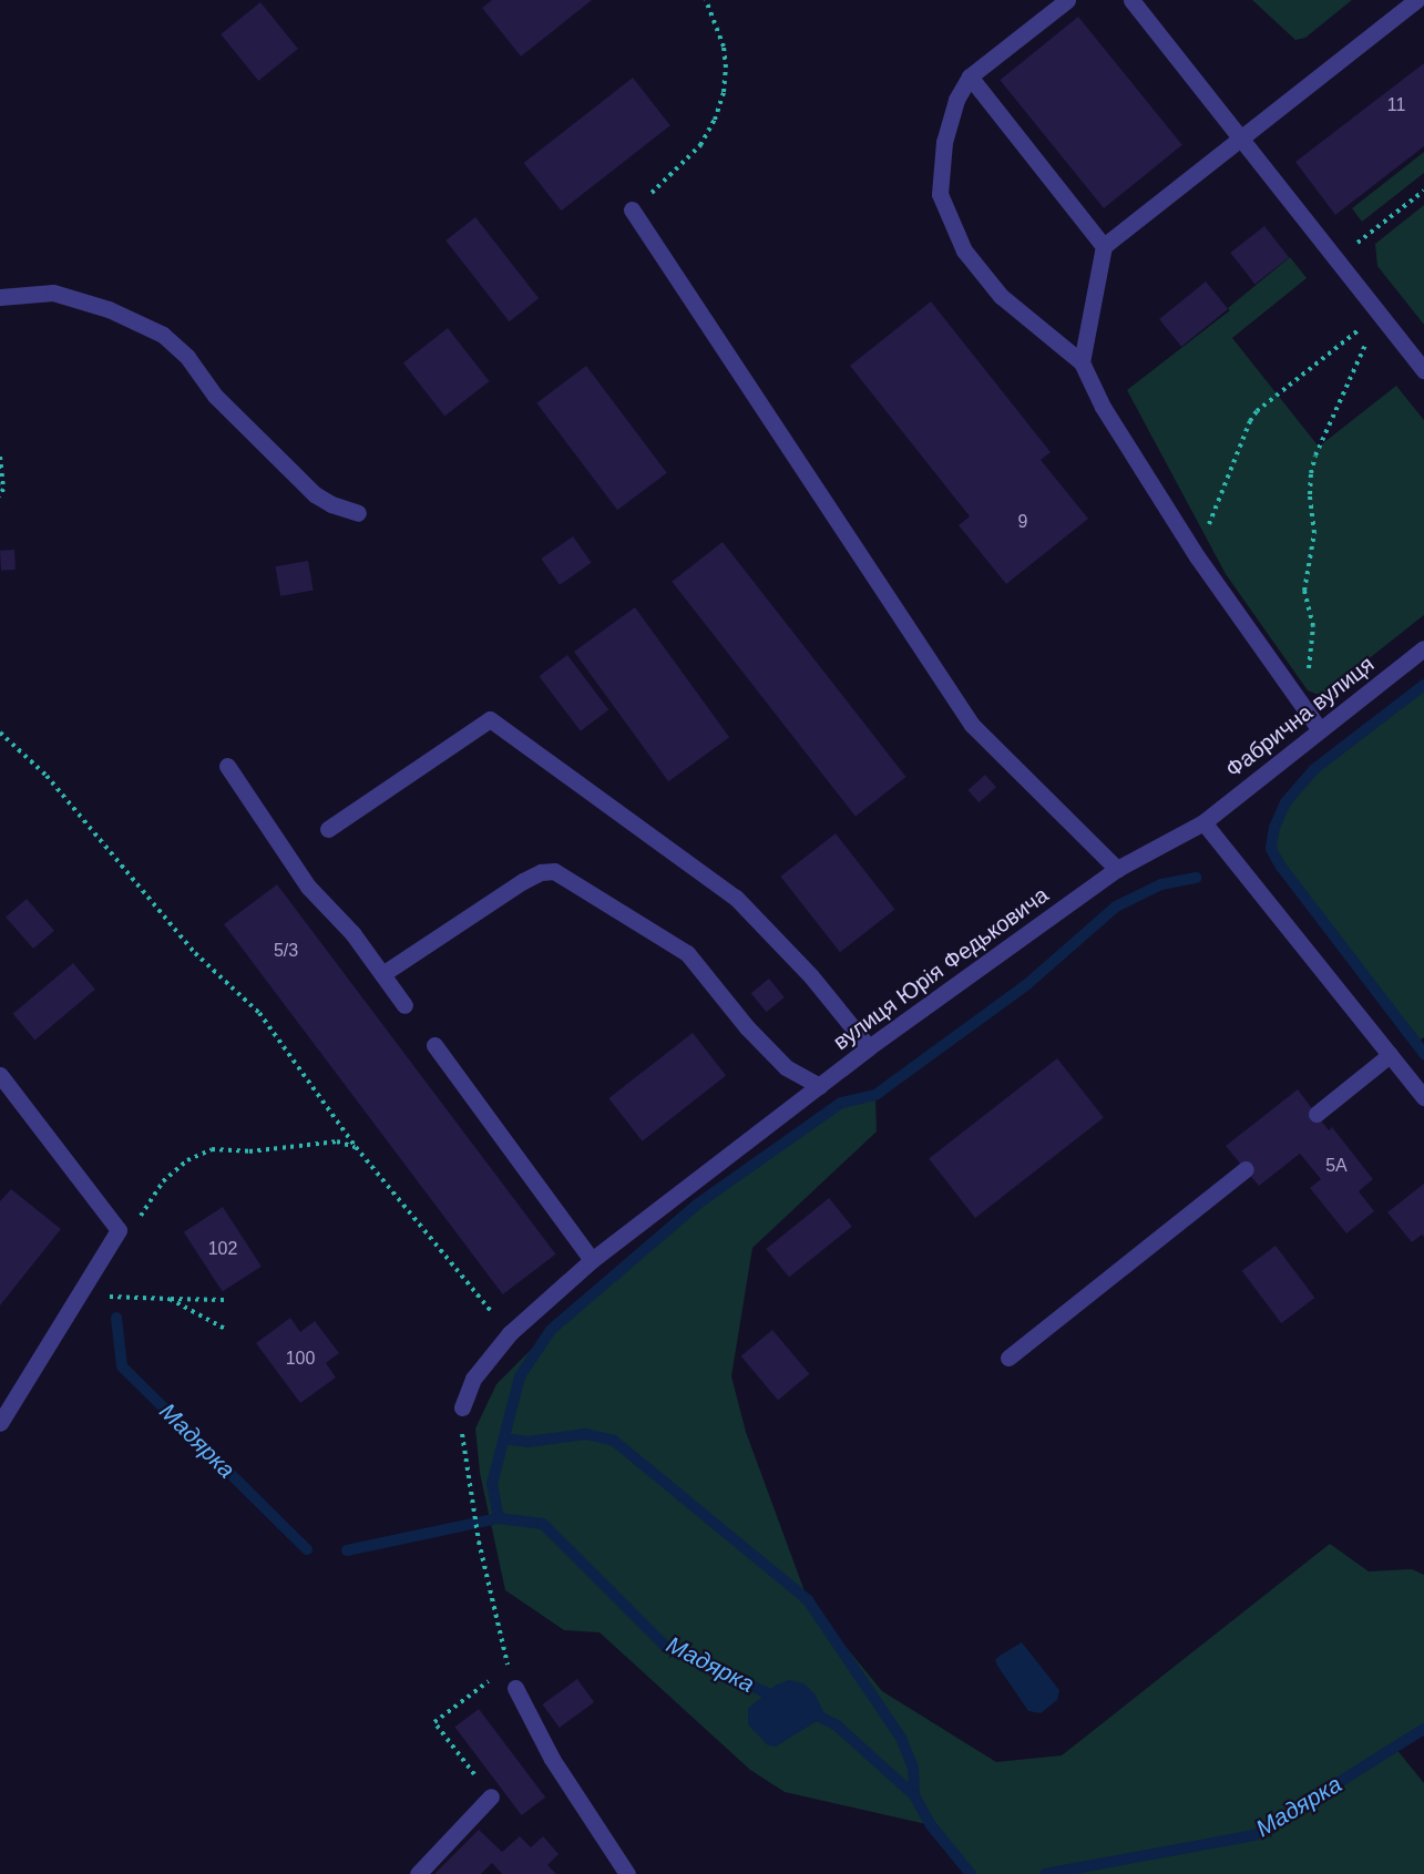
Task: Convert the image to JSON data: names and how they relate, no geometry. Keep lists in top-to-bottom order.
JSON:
{
  "streets": {
    "street": ["Фабрична вулиця", "вулиця Юрія Федьковича"]
  },
  "crossings": [
    ["Фабрична вулиця", "вулиця Юрія Федьковича"]
  ],
  "water": ["Мадярка"],
  "house_numbers": [
    "11",
    "9",
    "5/3",
    "5А",
    "102",
    "100"
  ]
}
